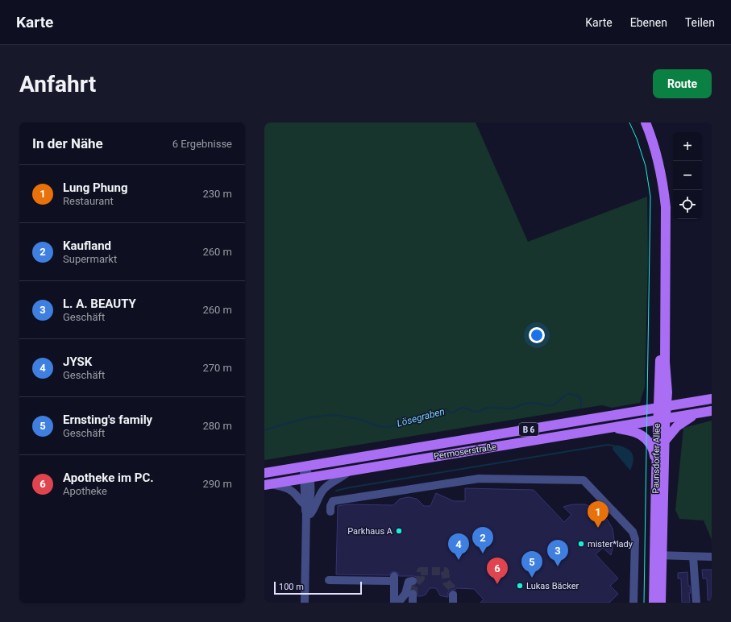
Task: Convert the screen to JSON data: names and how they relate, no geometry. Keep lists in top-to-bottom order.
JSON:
{
  "streets": {
    "main road": ["B 6", "Permoserstraße", "Paunsdorfer Allee"]
  },
  "crossings": [
    ["B 6", "Permoserstraße"],
    ["B 6", "Paunsdorfer Allee"],
    ["Permoserstraße", "Paunsdorfer Allee"]
  ],
  "water": ["Lösegraben"],
  "places": ["Parkhaus A", "mister*lady", "Lukas Bäcker"],
  "scale_bar": "100 m",
  "page": {
    "header": "Karte",
    "nav": ["Karte", "Ebenen", "Teilen"],
    "buttons": "Route",
    "title": "Anfahrt",
    "heading": ["In der Nähe", "6 Ergebnisse"],
    "map_buttons": ["+", "−"],
    "list": [
      {
        "mark": "1",
        "name": "Lung Phung",
        "note": "Restaurant",
        "value": "230 m"
      },
      {
        "mark": "2",
        "name": "Kaufland",
        "note": "Supermarkt",
        "value": "260 m"
      },
      {
        "mark": "3",
        "name": "L. A. BEAUTY",
        "note": "Geschäft",
        "value": "260 m"
      },
      {
        "mark": "4",
        "name": "JYSK",
        "note": "Geschäft",
        "value": "270 m"
      },
      {
        "mark": "5",
        "name": "Ernsting's family",
        "note": "Geschäft",
        "value": "280 m"
      },
      {
        "mark": "6",
        "name": "Apotheke im PC.",
        "note": "Apotheke",
        "value": "290 m"
      }
    ],
    "pins": [
      "1",
      "2",
      "4",
      "3",
      "5",
      "6"
    ],
    "scale": "100 m"
  }
}
